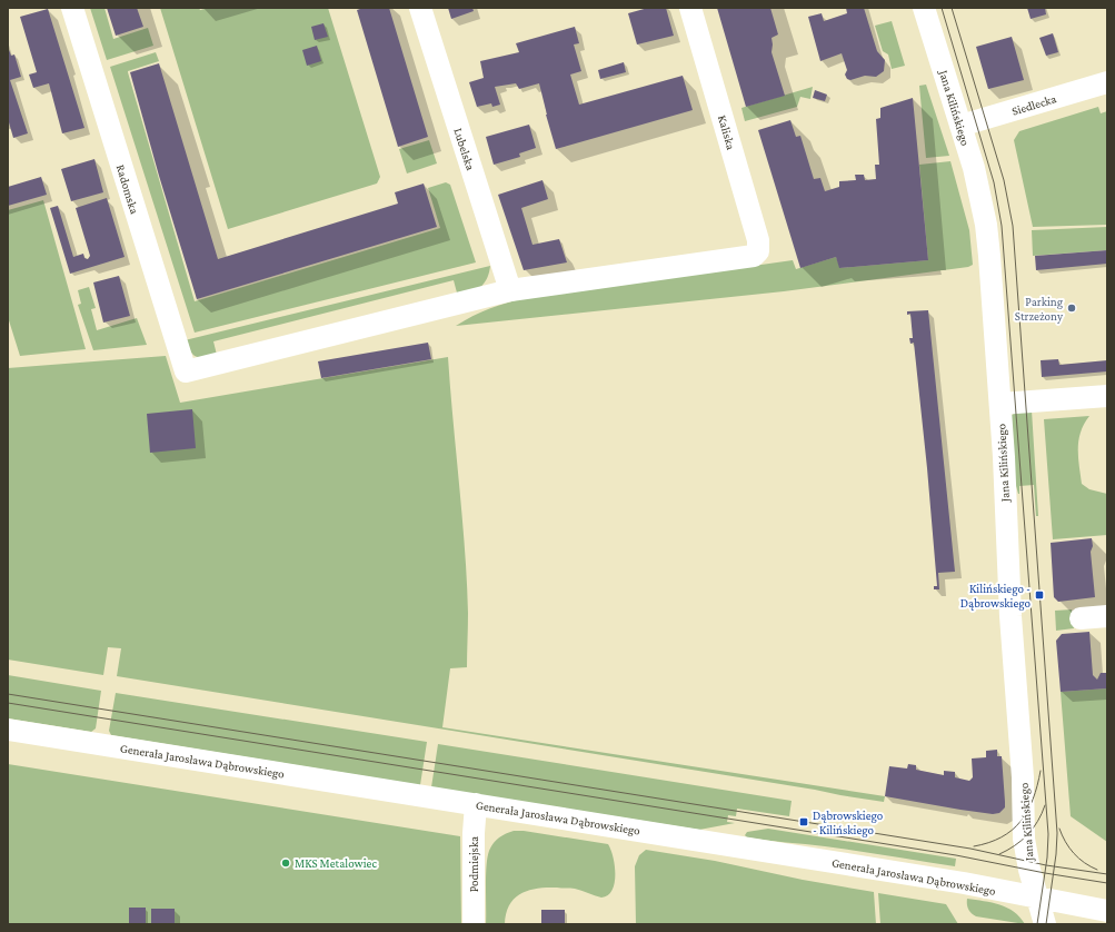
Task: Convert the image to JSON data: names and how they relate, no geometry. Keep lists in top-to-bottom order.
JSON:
{
  "streets": {
    "street": [
      "Siedlecka",
      "Jana Kilińskiego",
      "Kaliska",
      "Lubelska",
      "Radomska",
      "Generała Jarosława Dąbrowskiego",
      "Podmiejska"
    ]
  },
  "crossings": [
    ["Siedlecka", "Jana Kilińskiego"],
    ["Jana Kilińskiego", "Generała Jarosława Dąbrowskiego"],
    ["Kaliska", "Lubelska"],
    ["Kaliska", "Radomska"],
    ["Lubelska", "Radomska"],
    ["Generała Jarosława Dąbrowskiego", "Podmiejska"]
  ],
  "places": {
    "other": ["Parking Strzeżony", "MKS Metalowiec"],
    "transit": ["Kilińskiego - Dąbrowskiego", "Dąbrowskiego - Kilińskiego"]
  }
}
